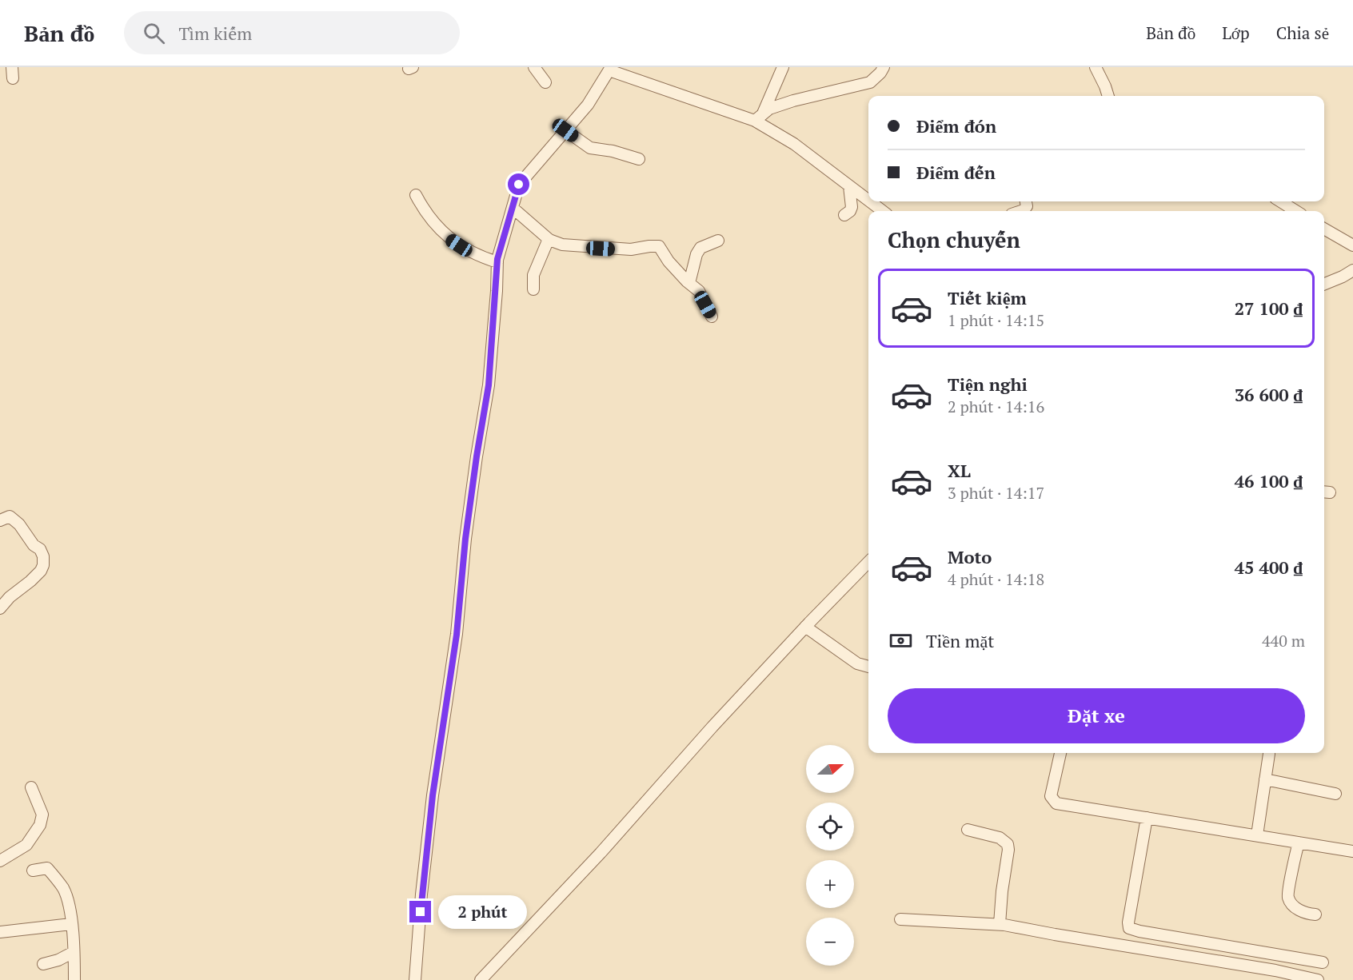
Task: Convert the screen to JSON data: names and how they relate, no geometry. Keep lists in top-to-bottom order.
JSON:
{
  "north": "right",
  "page": {
    "header": "Bản đồ",
    "search": "Tìm kiếm",
    "nav": ["Bản đồ", "Lớp", "Chia sẻ"],
    "banner": ["Điểm đón", "Điểm đến"],
    "heading": "Chọn chuyến",
    "list": [
      {
        "name": "Tiết kiệm",
        "note": "1 phút · 14:15",
        "value": "27 100 ₫"
      },
      {
        "name": "Tiện nghi",
        "note": "2 phút · 14:16",
        "value": "36 600 ₫"
      },
      {
        "name": "XL",
        "note": "3 phút · 14:17",
        "value": "46 100 ₫"
      },
      {
        "name": "Moto",
        "note": "4 phút · 14:18",
        "value": "45 400 ₫"
      }
    ],
    "pay": ["Tiền mặt", "440 m"],
    "buttons": "Đặt xe",
    "map_buttons": ["+", "−"],
    "bubble": "2 phút"
  }
}
